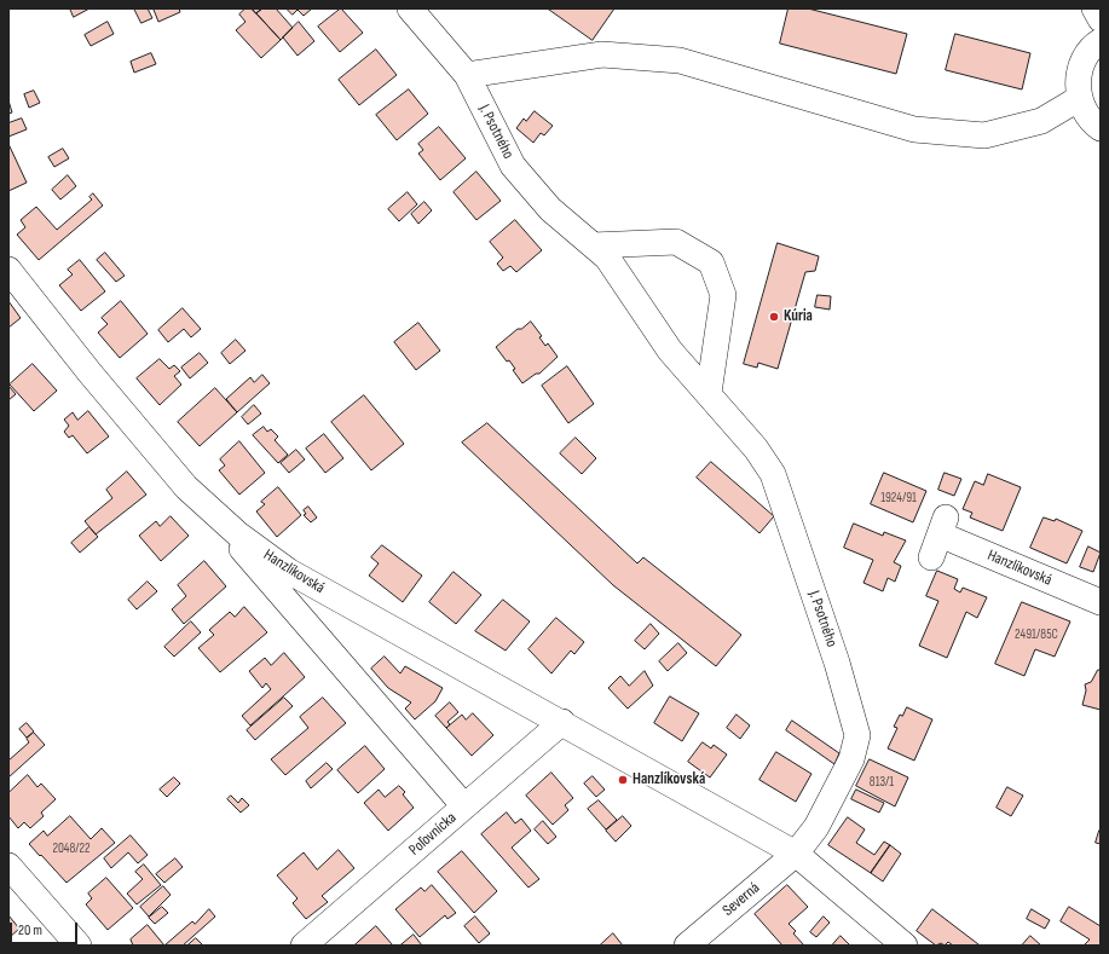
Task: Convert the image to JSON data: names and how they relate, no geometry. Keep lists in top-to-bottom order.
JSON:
{
  "streets": {
    "street": [
      "J. Psotného",
      "Hanzlíkovská",
      "Poľovnícka",
      "Severná"
    ]
  },
  "crossings": [
    ["J. Psotného", "Hanzlíkovská"],
    ["J. Psotného", "Severná"],
    ["Hanzlíkovská", "Poľovnícka"],
    ["Hanzlíkovská", "Severná"]
  ],
  "places": ["Kúria", "Hanzlíkovská"],
  "house_numbers": [
    "1924/91",
    "2491/85C",
    "813/1",
    "2048/22"
  ],
  "scale_bar": "20 m"
}
